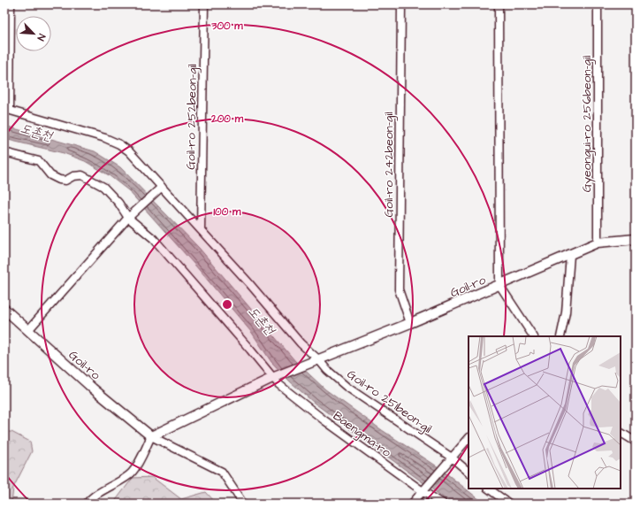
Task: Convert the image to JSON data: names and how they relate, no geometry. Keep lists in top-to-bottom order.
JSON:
{
  "streets": {
    "street": [
      "Goil-ro 252beon-gil",
      "Gyeongui-ro 256beon-gil",
      "Goil-ro 242beon-gil",
      "Goil-ro",
      "Goil-ro 251beon-gil",
      "Baengma-ro"
    ]
  },
  "crossings": [
    ["Gyeongui-ro 256beon-gil", "Goil-ro"],
    ["Goil-ro 242beon-gil", "Goil-ro"],
    ["Goil-ro", "Goil-ro 251beon-gil"],
    ["Goil-ro", "Baengma-ro"]
  ],
  "water": ["도촌천"],
  "north": "bottom right",
  "rings": ["300 m", "200 m", "100 m"]
}
